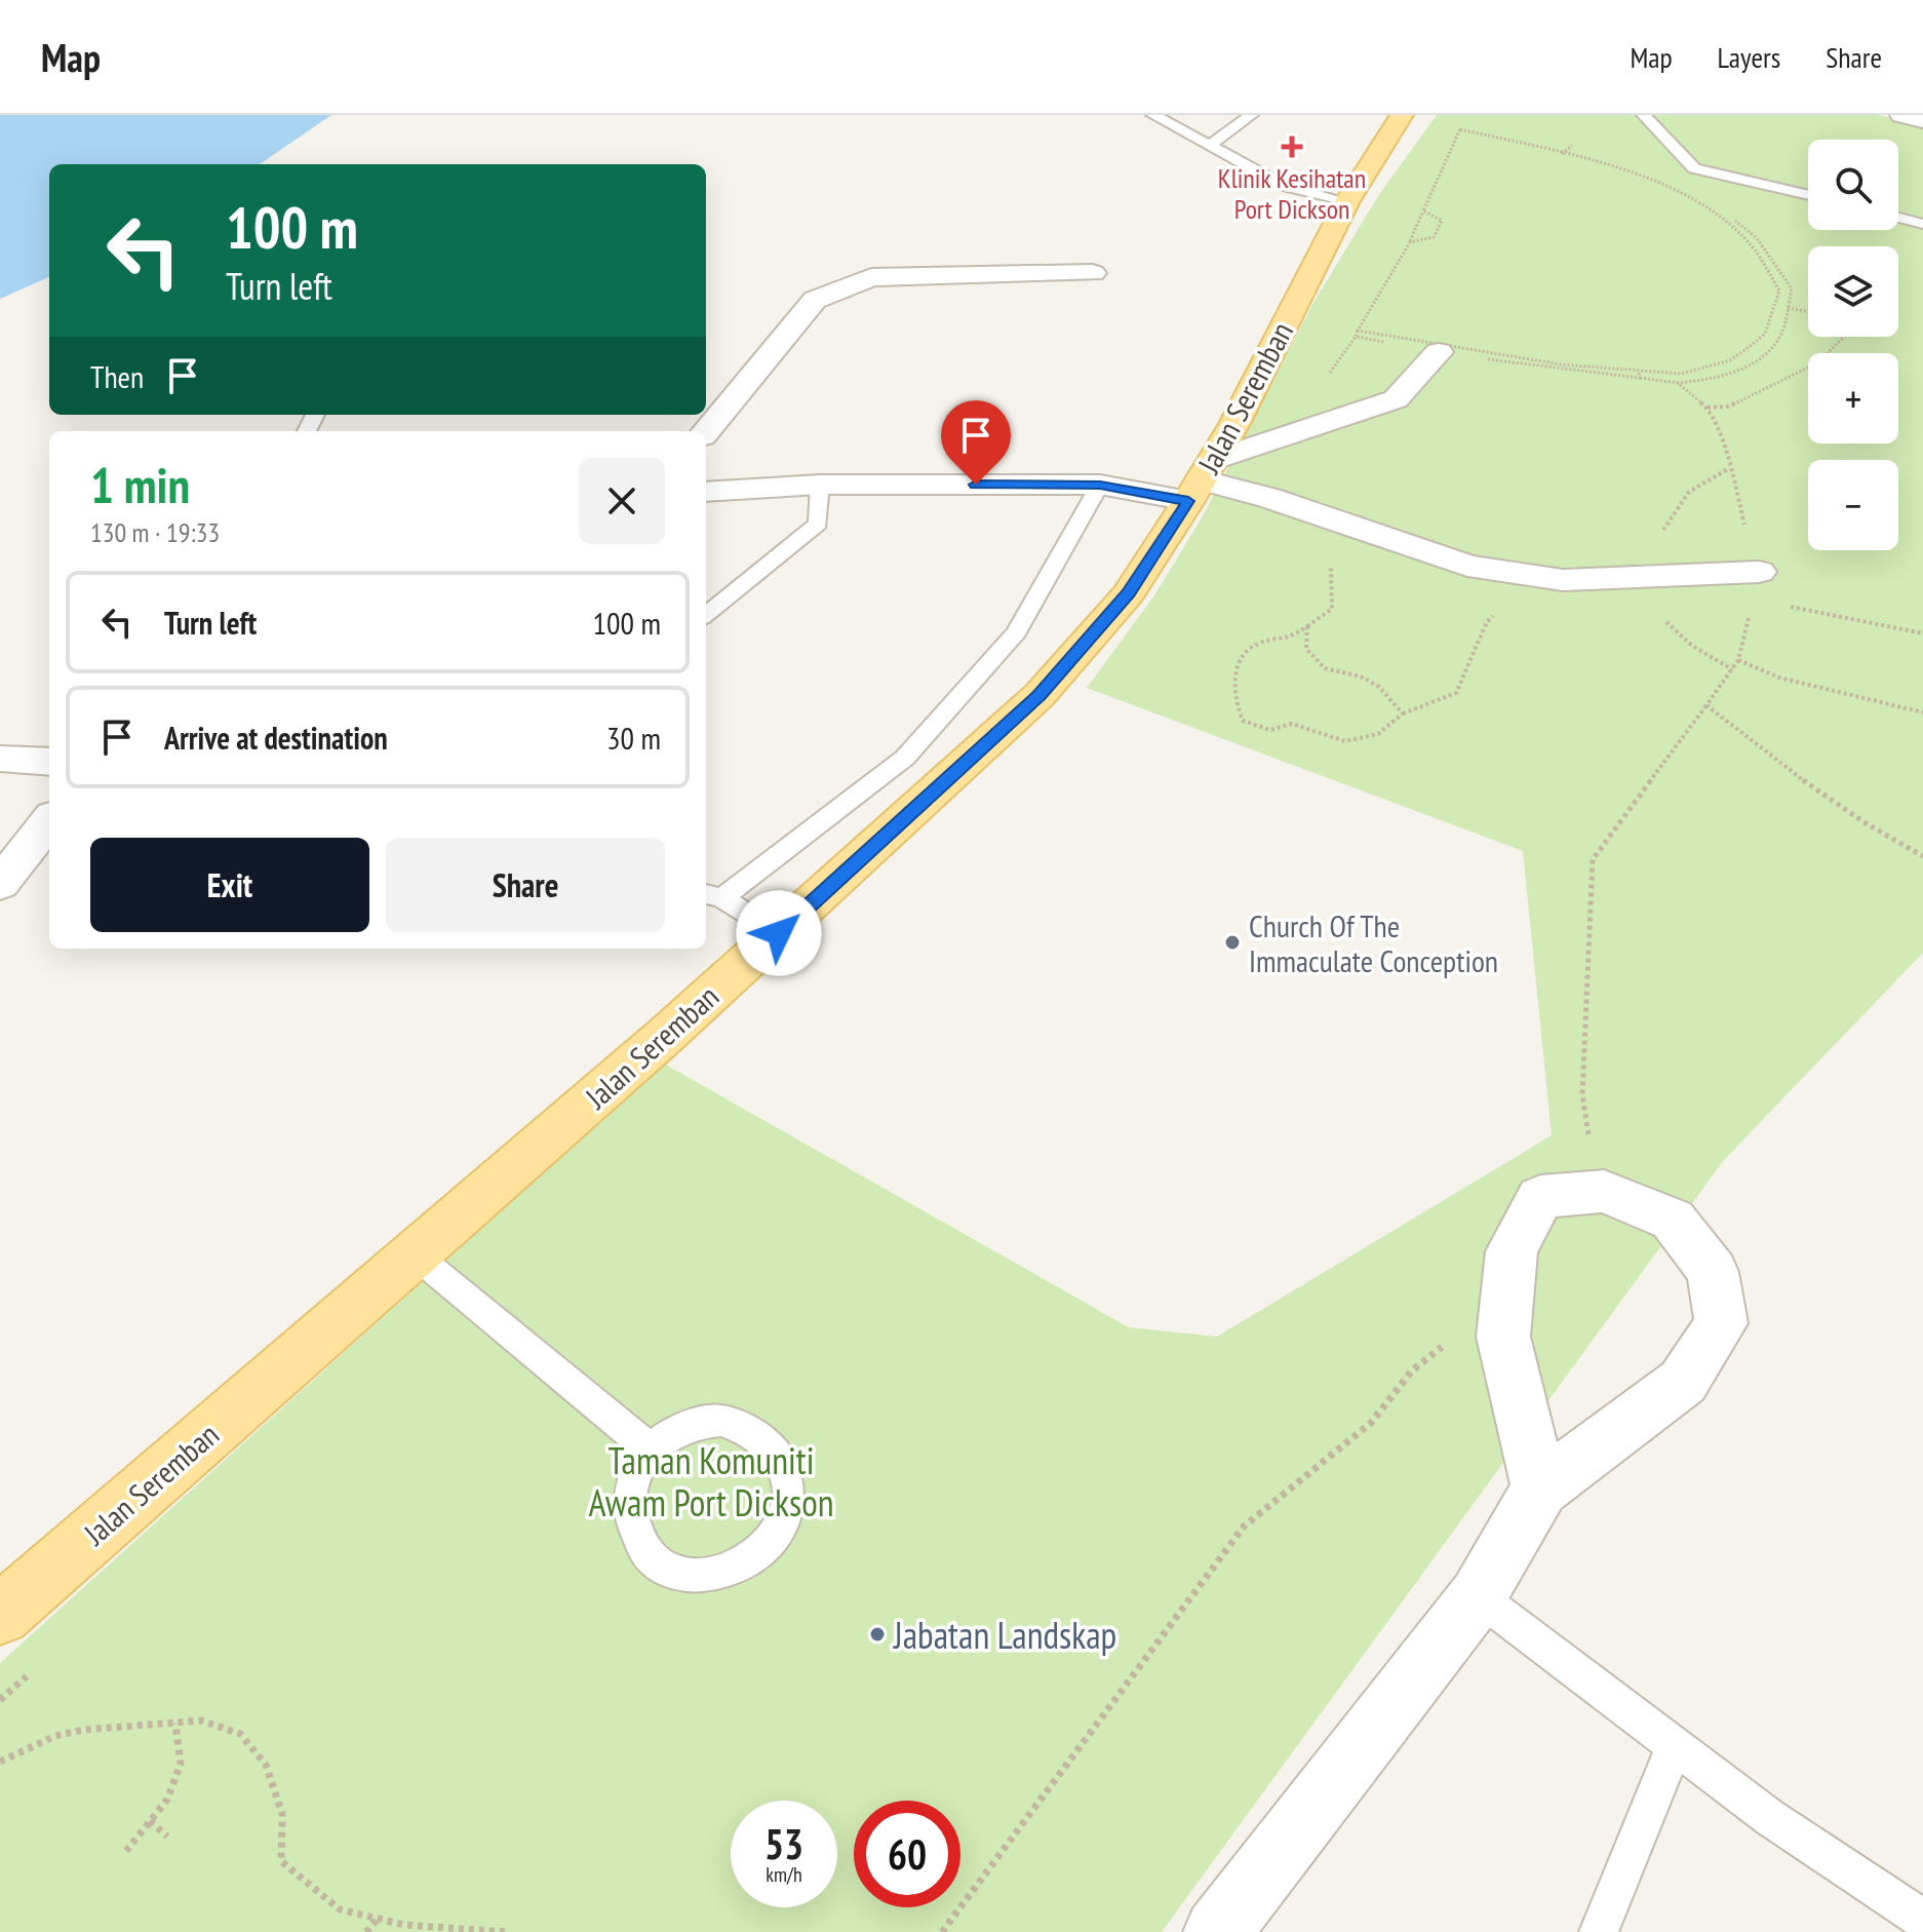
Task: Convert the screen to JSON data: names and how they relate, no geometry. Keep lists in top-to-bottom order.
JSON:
{
  "streets": {
    "main road": ["Jalan Seremban"]
  },
  "parks": ["Taman Komuniti Awam Port Dickson"],
  "places": {
    "health": ["Klinik Kesihatan Port Dickson"],
    "other": ["Church Of The Immaculate Conception", "Jabatan Landskap"]
  },
  "page": {
    "header": "Map",
    "nav": ["Map", "Layers", "Share"],
    "map_buttons": ["+", "−"],
    "turn": ["100 m", "Turn left"],
    "then": "Then",
    "heading": ["1 min", "130 m · 19:33"],
    "list": [
      {
        "name": "Turn left",
        "value": "100 m"
      },
      {
        "name": "Arrive at destination",
        "value": "30 m"
      }
    ],
    "buttons": ["Exit", "Share"],
    "speed": "53 km/h",
    "limit": "60"
  }
}
